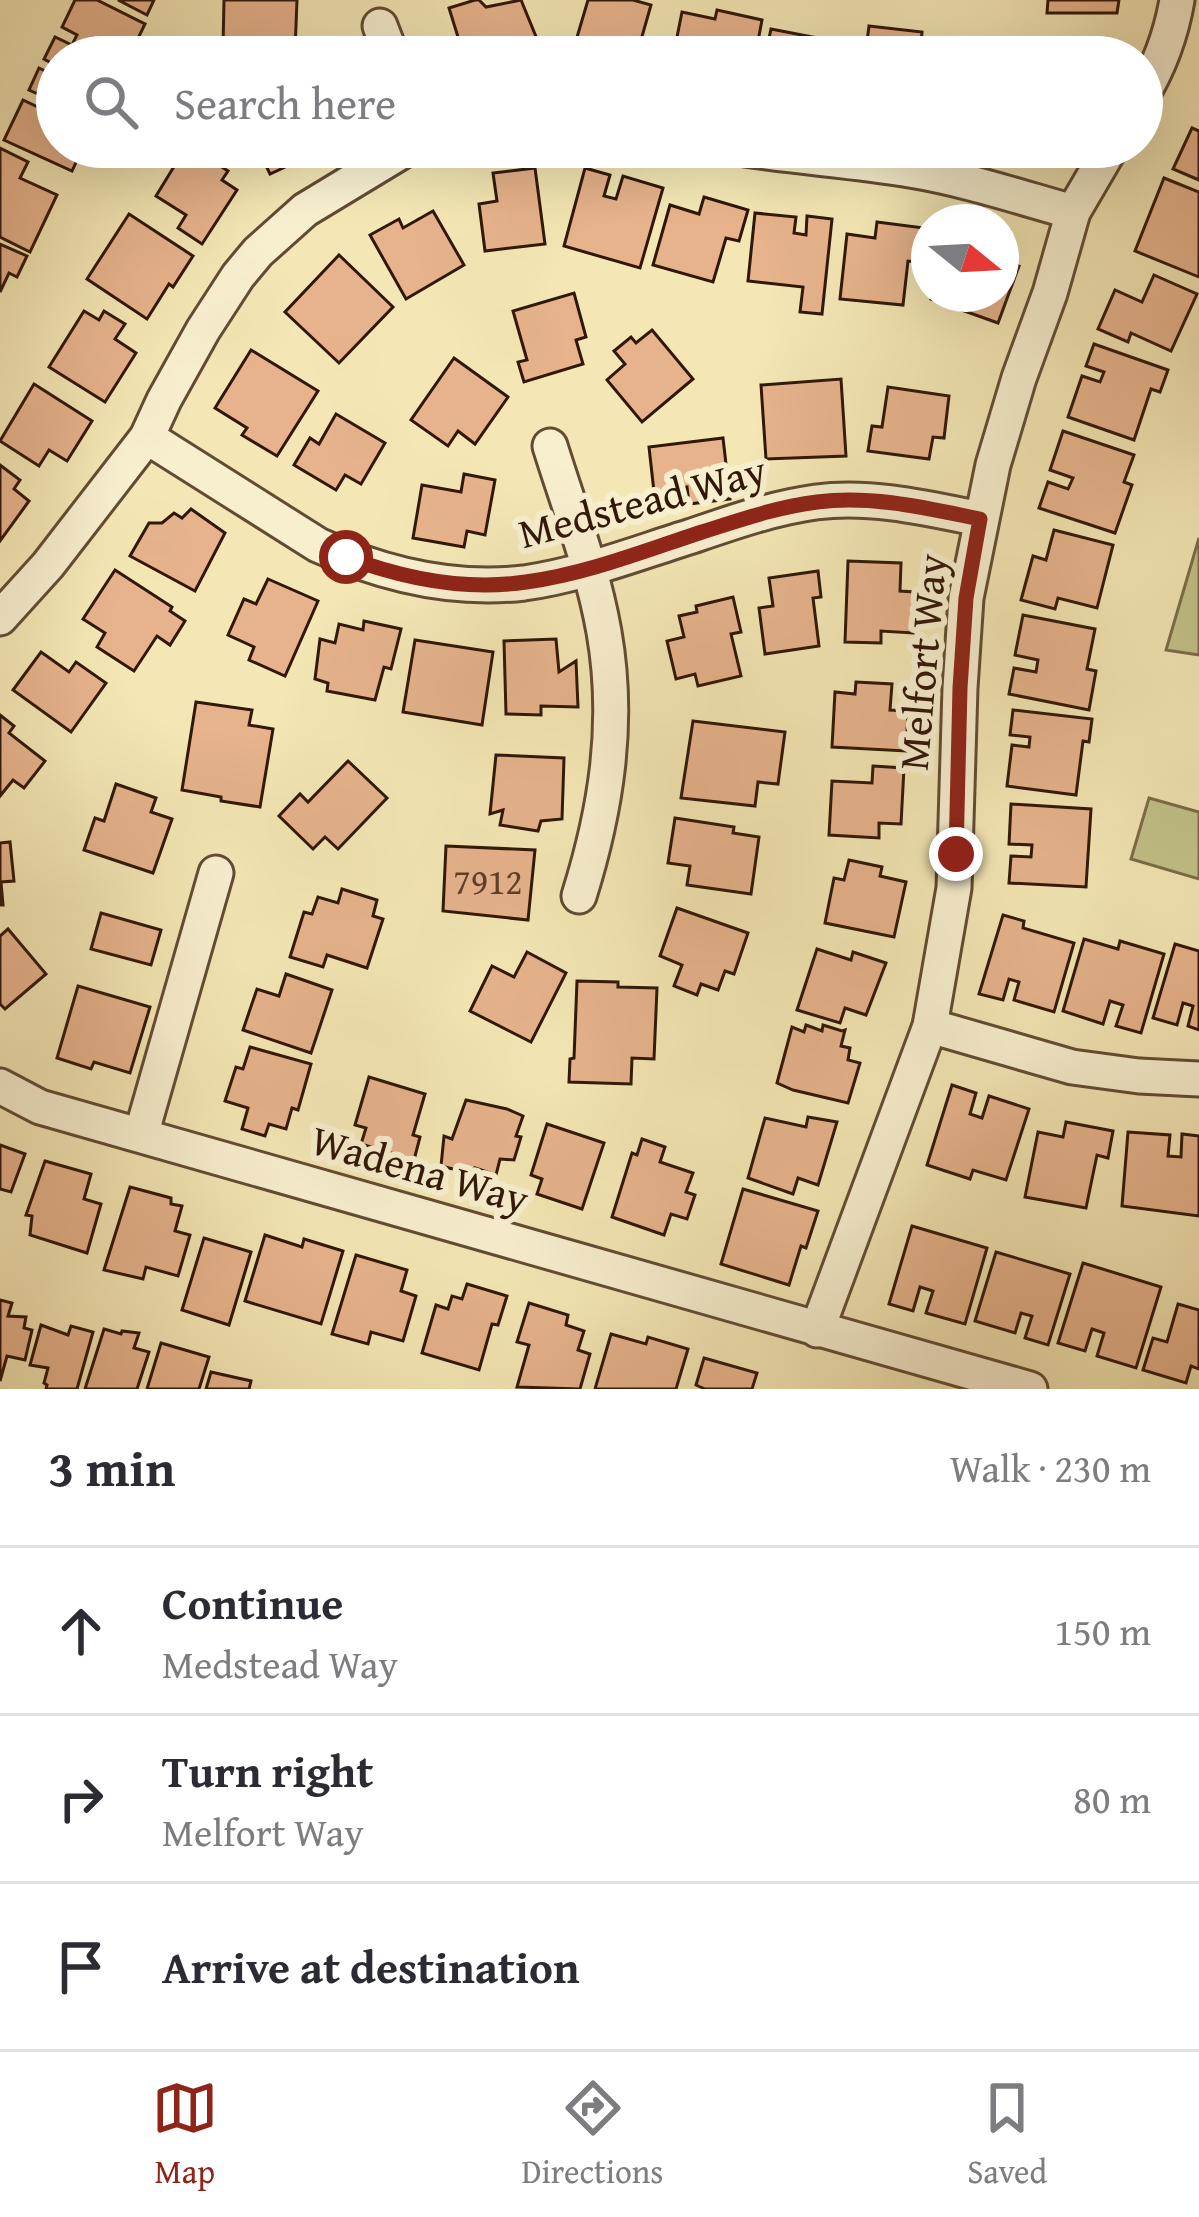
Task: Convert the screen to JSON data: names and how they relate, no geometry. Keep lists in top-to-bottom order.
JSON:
{
  "streets": {
    "street": ["Medstead Way", "Melfort Way", "Wadena Way"]
  },
  "crossings": [
    ["Medstead Way", "Melfort Way"],
    ["Melfort Way", "Wadena Way"]
  ],
  "house_numbers": ["7912"],
  "north": "right",
  "page": {
    "search": "Search here",
    "heading": ["3 min", "Walk · 230 m"],
    "list": [
      ["Continue", "Medstead Way", "150 m"],
      ["Turn right", "Melfort Way", "80 m"],
      "Arrive at destination"
    ],
    "nav": ["Map", "Directions", "Saved"]
  }
}
